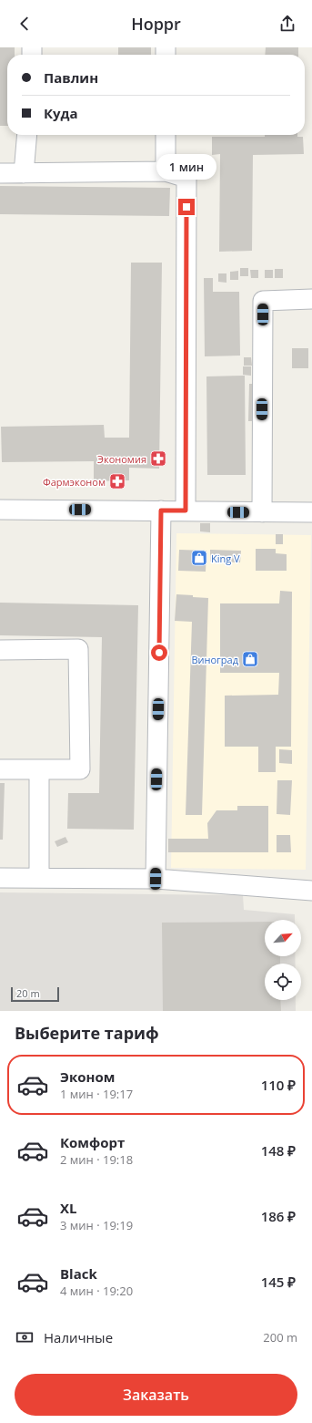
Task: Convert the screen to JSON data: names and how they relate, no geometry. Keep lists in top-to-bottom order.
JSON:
{
  "places": {
    "pharmacy": ["Экономия", "Фармэконом"],
    "shop": ["King V", "Виноград"]
  },
  "scale_bar": "20 m",
  "north": "top right",
  "page": {
    "header": "Hoppr",
    "banner": ["Павлин", "Куда"],
    "bubble": "1 мин",
    "scale": "20 m",
    "heading": "Выберите тариф",
    "list": [
      {
        "name": "Эконом",
        "note": "1 мин · 19:17",
        "value": "110 ₽"
      },
      {
        "name": "Комфорт",
        "note": "2 мин · 19:18",
        "value": "148 ₽"
      },
      {
        "name": "XL",
        "note": "3 мин · 19:19",
        "value": "186 ₽"
      },
      {
        "name": "Black",
        "note": "4 мин · 19:20",
        "value": "145 ₽"
      }
    ],
    "pay": ["Наличные", "200 m"],
    "buttons": "Заказать"
  }
}
